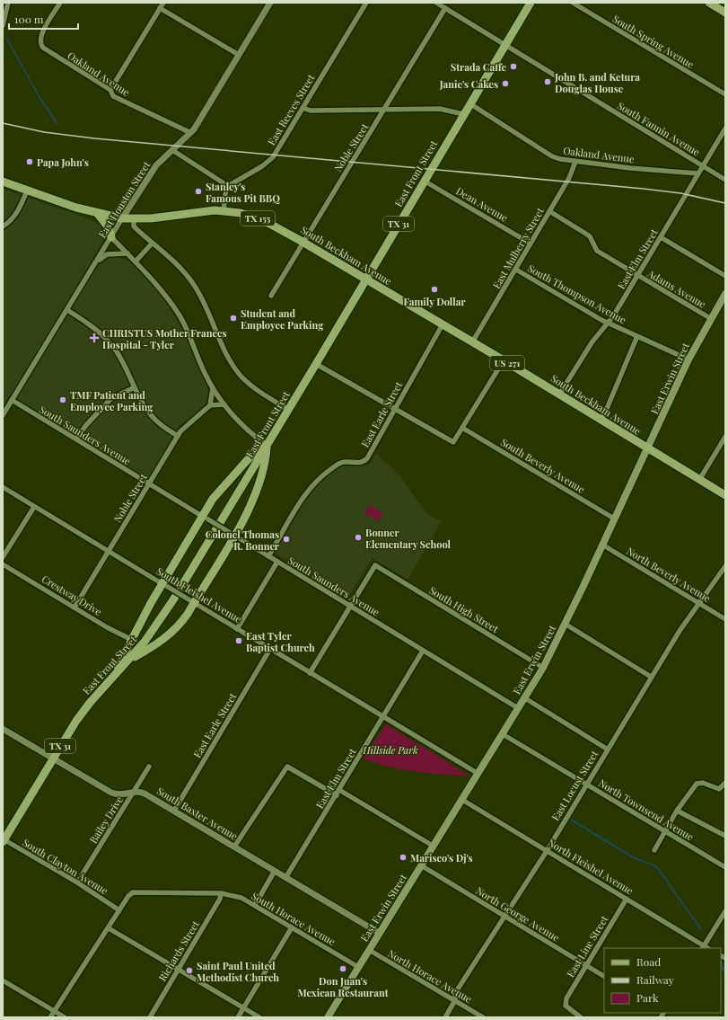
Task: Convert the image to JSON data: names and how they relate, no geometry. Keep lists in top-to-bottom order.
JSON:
{
  "streets": {
    "main road": [
      "East Front Street",
      "TX 155",
      "TX 31",
      "South Beckham Avenue",
      "US 271",
      "East Erwin Street"
    ],
    "street": [
      "South Spring Avenue",
      "Oakland Avenue",
      "East Reeves Street",
      "South Fannin Avenue",
      "Noble Street",
      "East Houston Street",
      "Dean Avenue",
      "East Mulberry Street",
      "East Elm Street",
      "Adams Avenue",
      "South Thompson Avenue",
      "East Earle Street",
      "South Saunders Avenue",
      "South Beverly Avenue",
      "North Beverly Avenue",
      "Crestway Drive",
      "South Fleishel Avenue",
      "South High Street",
      "East Locust Street",
      "North Townsend Avenue",
      "South Baxter Avenue",
      "Bailey Drive",
      "South Clayton Avenue",
      "North Fleishel Avenue",
      "North George Avenue",
      "South Horace Avenue",
      "East Line Street",
      "Richards Street",
      "North Horace Avenue"
    ]
  },
  "crossings": [
    ["Oakland Avenue", "East Front Street"],
    ["Oakland Avenue", "East Houston Street"],
    ["Oakland Avenue", "East Mulberry Street"],
    ["Oakland Avenue", "East Elm Street"],
    ["South Fannin Avenue", "Noble Street"],
    ["South Fannin Avenue", "East Front Street"],
    ["South Fannin Avenue", "East Elm Street"],
    ["Noble Street", "South Beckham Avenue"],
    ["Noble Street", "South Saunders Avenue"],
    ["Noble Street", "Crestway Drive"],
    ["Noble Street", "South Fleishel Avenue"],
    ["East Front Street", "Dean Avenue"],
    ["East Front Street", "South Beckham Avenue"],
    ["East Front Street", "South Baxter Avenue"],
    ["East Front Street", "South Clayton Avenue"],
    ["East Houston Street", "South Beckham Avenue"],
    ["East Houston Street", "South Saunders Avenue"],
    ["Dean Avenue", "East Mulberry Street"],
    ["East Mulberry Street", "South Beckham Avenue"],
    ["East Mulberry Street", "Adams Avenue"],
    ["East Mulberry Street", "South Thompson Avenue"],
    ["South Beckham Avenue", "East Elm Street"],
    ["South Beckham Avenue", "US 271"],
    ["South Beckham Avenue", "East Erwin Street"],
    ["South Beckham Avenue", "East Earle Street"],
    ["East Elm Street", "Adams Avenue"],
    ["East Elm Street", "South Thompson Avenue"],
    ["East Elm Street", "South Saunders Avenue"],
    ["East Elm Street", "South Fleishel Avenue"],
    ["East Elm Street", "South Baxter Avenue"],
    ["Adams Avenue", "East Erwin Street"],
    ["South Thompson Avenue", "East Erwin Street"],
    ["US 271", "East Erwin Street"],
    ["East Erwin Street", "South Saunders Avenue"],
    ["East Erwin Street", "South Beverly Avenue"],
    ["East Erwin Street", "North Beverly Avenue"],
    ["East Erwin Street", "South Fleishel Avenue"],
    ["East Erwin Street", "South High Street"],
    ["East Erwin Street", "North Townsend Avenue"],
    ["East Erwin Street", "South Baxter Avenue"],
    ["East Erwin Street", "North Fleishel Avenue"],
    ["East Erwin Street", "North George Avenue"],
    ["East Erwin Street", "South Horace Avenue"],
    ["East Erwin Street", "North Horace Avenue"],
    ["East Earle Street", "South Saunders Avenue"],
    ["East Earle Street", "South Fleishel Avenue"],
    ["East Earle Street", "South Baxter Avenue"],
    ["South Saunders Avenue", "South High Street"],
    ["North Beverly Avenue", "East Locust Street"],
    ["East Locust Street", "North Townsend Avenue"],
    ["East Locust Street", "North Fleishel Avenue"],
    ["East Locust Street", "North George Avenue"],
    ["East Locust Street", "North Horace Avenue"],
    ["South Baxter Avenue", "Bailey Drive"],
    ["Bailey Drive", "South Clayton Avenue"],
    ["South Clayton Avenue", "South Horace Avenue"],
    ["North Fleishel Avenue", "East Line Street"],
    ["North George Avenue", "East Line Street"],
    ["South Horace Avenue", "Richards Street"]
  ],
  "parks": ["Hillside Park"],
  "places": {
    "other": [
      "Strada Caffe",
      "John B. and Ketura Douglas House",
      "Janie's Cakes",
      "Papa John's",
      "Stanley's Famous Pit BBQ",
      "Family Dollar",
      "Student and Employee Parking",
      "TMF Patient and Employee Parking",
      "Bonner Elementary School",
      "Colonel Thomas R. Bonner",
      "East Tyler Baptist Church",
      "Marisco's Dj's",
      "Don Juan's Mexican Restaurant",
      "Saint Paul United Methodist Church"
    ],
    "health": ["CHRISTUS Mother Frances Hospital - Tyler"]
  },
  "legend": ["Road", "Railway", "Park"],
  "scale_bar": "100 m"
}
